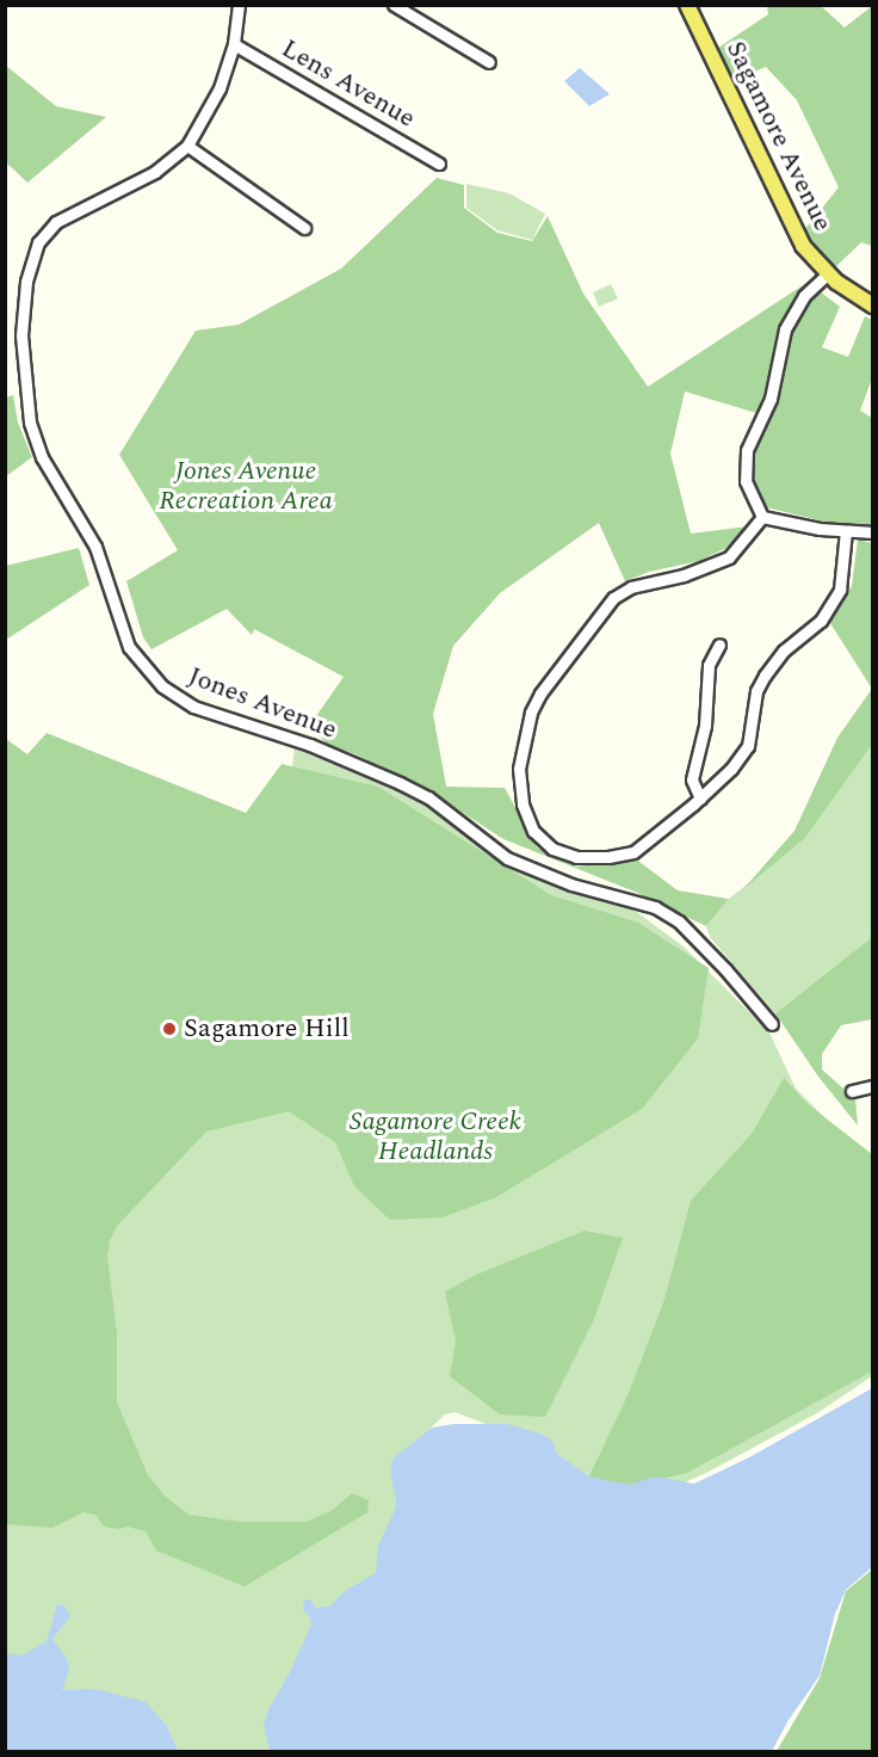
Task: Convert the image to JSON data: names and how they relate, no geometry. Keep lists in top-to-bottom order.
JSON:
{
  "streets": {
    "main road": ["Sagamore Avenue"],
    "street": ["Lens Avenue", "Jones Avenue"]
  },
  "crossings": [
    ["Lens Avenue", "Jones Avenue"]
  ],
  "parks": ["Jones Avenue Recreation Area", "Sagamore Creek Headlands"],
  "places": ["Sagamore Hill"]
}
